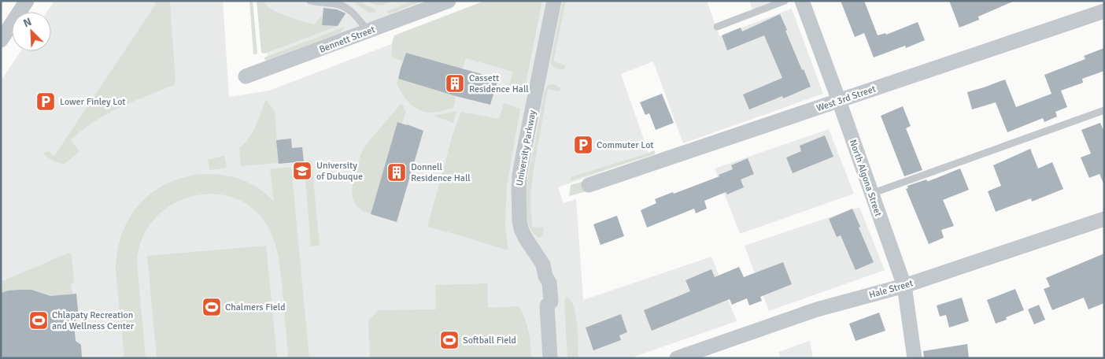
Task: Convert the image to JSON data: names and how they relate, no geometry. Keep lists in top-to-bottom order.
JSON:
{
  "streets": {
    "street": [
      "Bennett Street",
      "West 3rd Street",
      "University Parkway",
      "North Algona Street",
      "Hale Street"
    ]
  },
  "crossings": [
    ["West 3rd Street", "North Algona Street"],
    ["North Algona Street", "Hale Street"]
  ],
  "places": {
    "building": ["Cassett Residence Hall", "Donnell Residence Hall"],
    "parking": ["Lower Finley Lot", "Commuter Lot"],
    "school or university": ["University of Dubuque"],
    "sports": ["Chalmers Field", "Chlapaty Recreation and Wellness Center", "Softball Field"]
  },
  "north": "top left"
}
